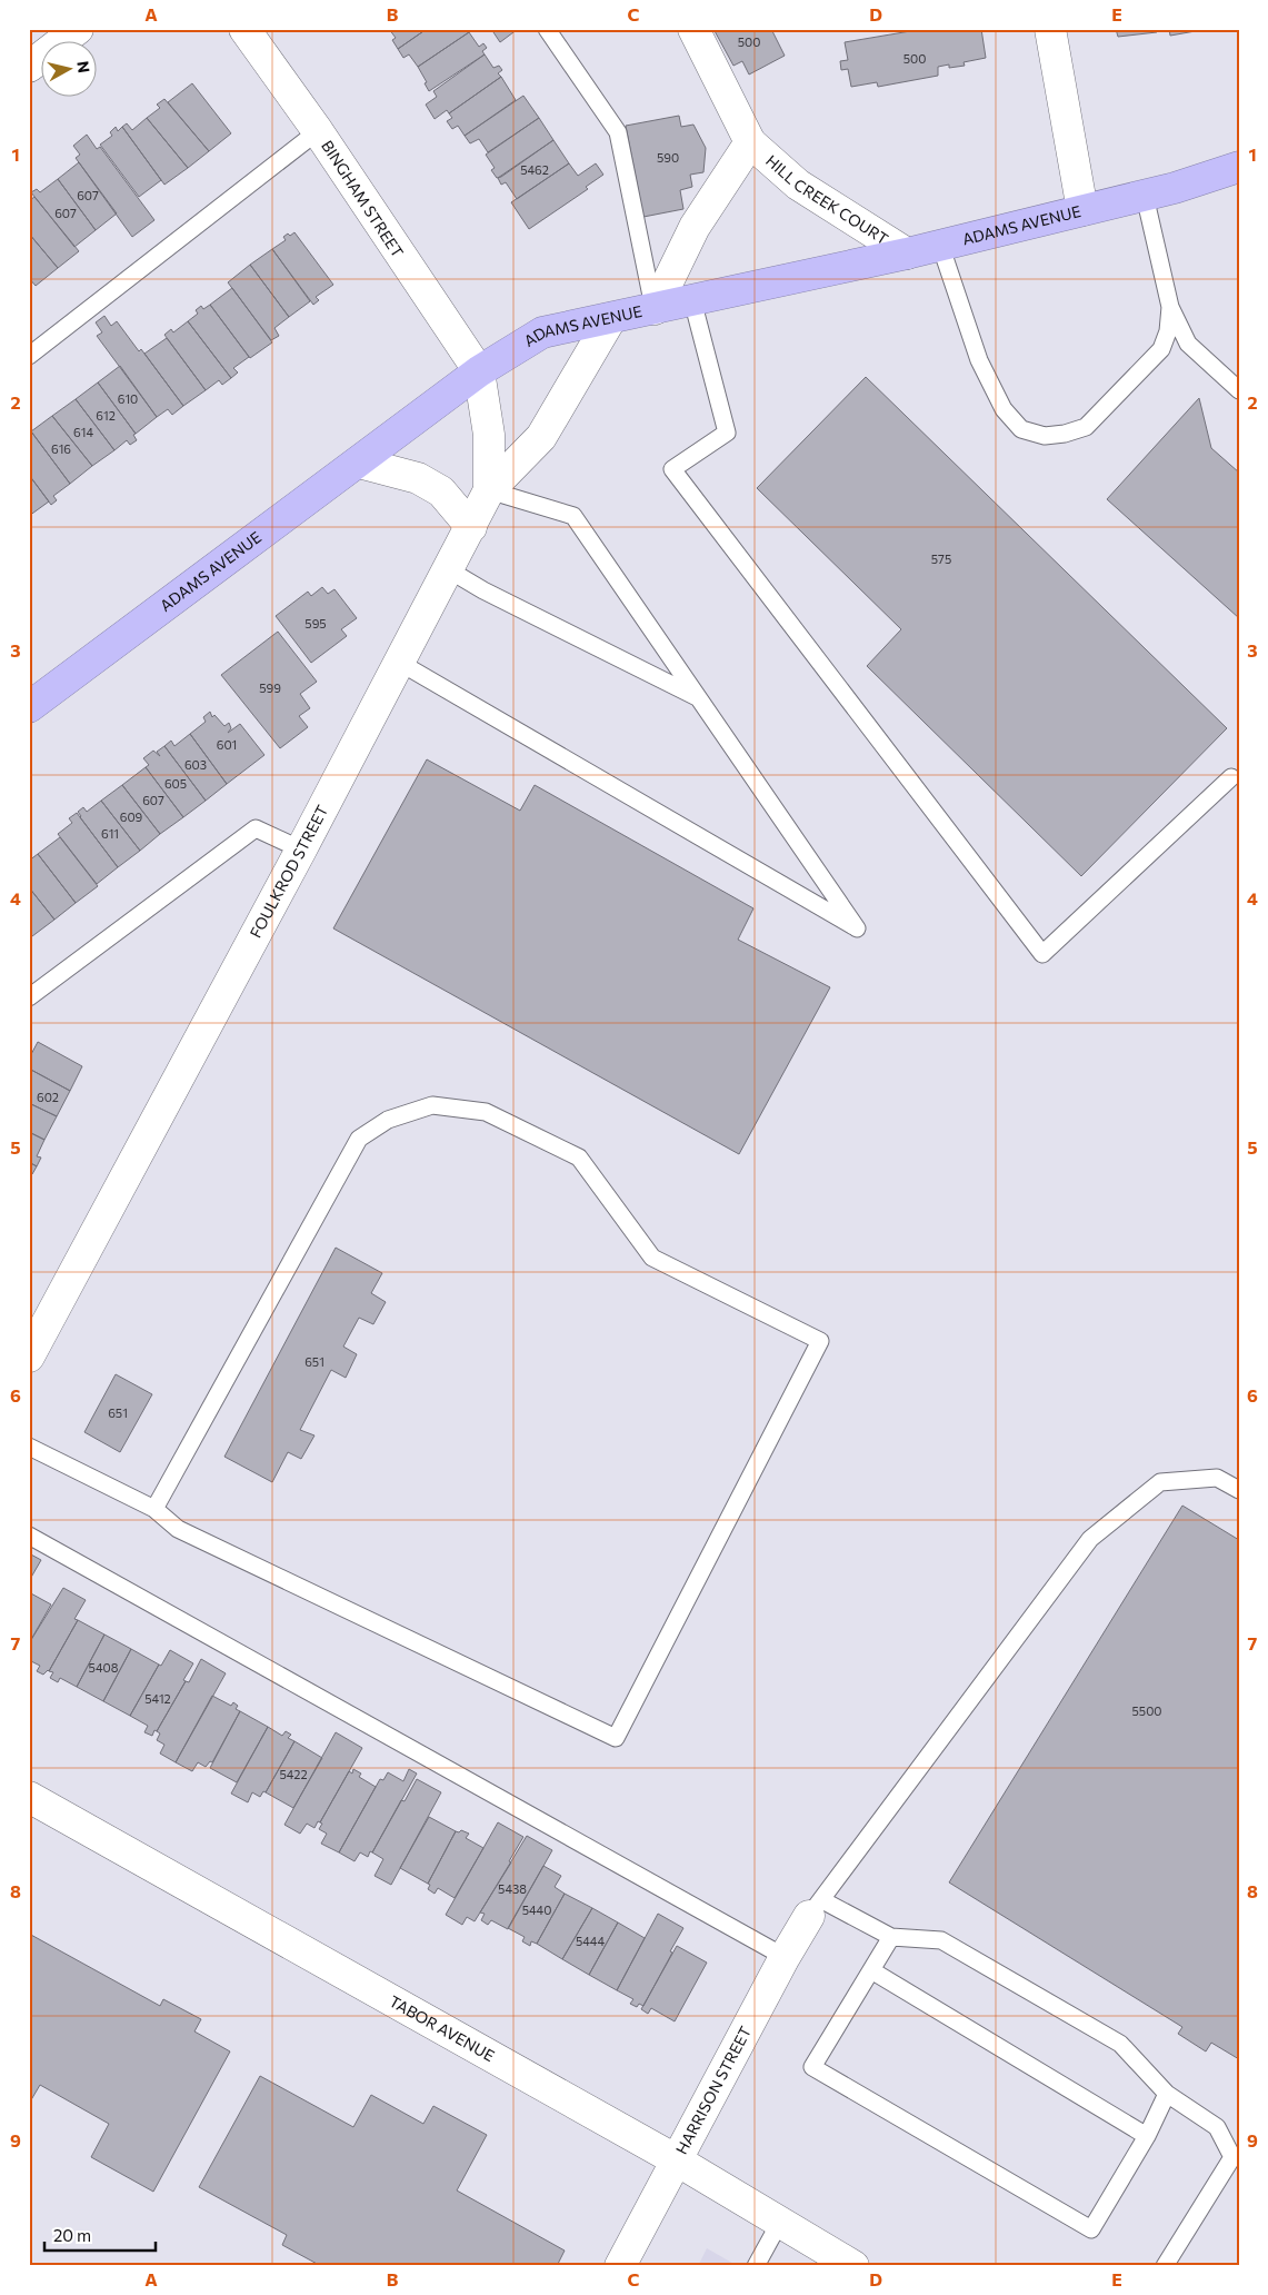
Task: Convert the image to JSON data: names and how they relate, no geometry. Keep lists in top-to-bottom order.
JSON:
{
  "streets": {
    "highway": ["ADAMS AVENUE"],
    "street": [
      "BINGHAM STREET",
      "HILL CREEK COURT",
      "FOULKROD STREET",
      "TABOR AVENUE",
      "HARRISON STREET"
    ]
  },
  "crossings": [
    ["BINGHAM STREET", "ADAMS AVENUE"],
    ["BINGHAM STREET", "FOULKROD STREET"],
    ["HILL CREEK COURT", "ADAMS AVENUE"],
    ["ADAMS AVENUE", "FOULKROD STREET"],
    ["TABOR AVENUE", "HARRISON STREET"]
  ],
  "house_numbers": [
    "500",
    "500",
    "590",
    "5462",
    "607",
    "607",
    "610",
    "612",
    "614",
    "616",
    "575",
    "595",
    "599",
    "601",
    "603",
    "605",
    "607",
    "609",
    "611",
    "602",
    "651",
    "651",
    "5408",
    "5412",
    "5500",
    "5422",
    "5438",
    "5440",
    "5444"
  ],
  "scale_bar": "20 m",
  "north": "right",
  "grid": {
    "columns": [
      "A",
      "B",
      "C",
      "D",
      "E"
    ],
    "rows": [
      "1",
      "2",
      "3",
      "4",
      "5",
      "6",
      "7",
      "8",
      "9"
    ]
  }
}
